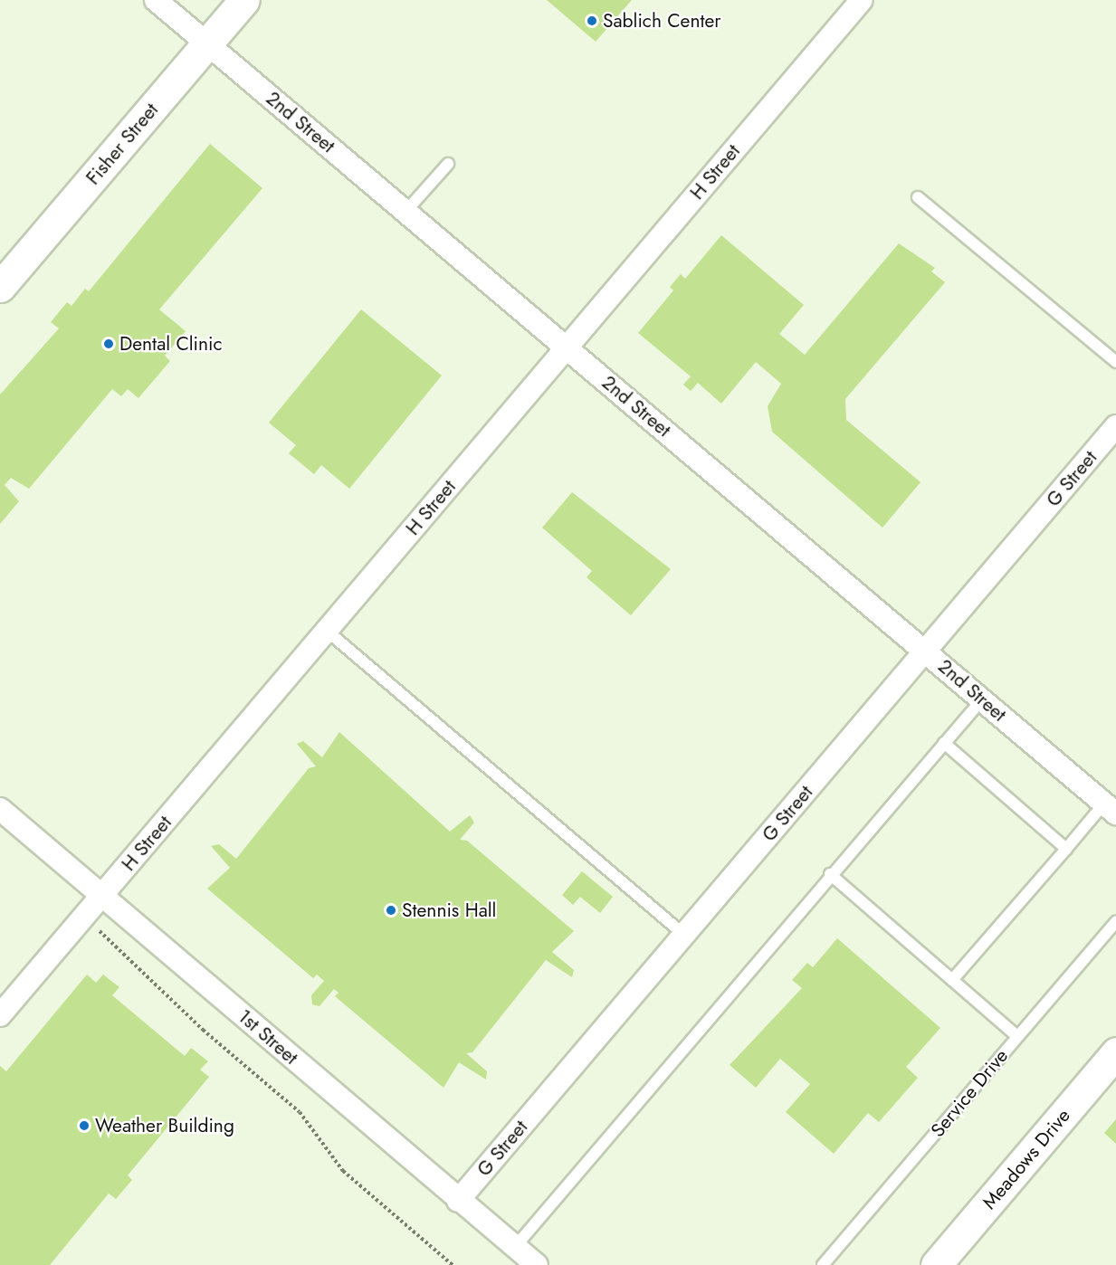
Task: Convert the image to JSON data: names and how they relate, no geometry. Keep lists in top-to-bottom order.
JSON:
{
  "streets": {
    "street": [
      "2nd Street",
      "Fisher Street",
      "H Street",
      "G Street",
      "1st Street",
      "Meadows Drive"
    ],
    "lane": ["Service Drive"]
  },
  "crossings": [
    ["2nd Street", "Fisher Street"],
    ["2nd Street", "H Street"],
    ["2nd Street", "G Street"],
    ["H Street", "1st Street"],
    ["G Street", "1st Street"]
  ],
  "places": [
    "Sablich Center",
    "Dental Clinic",
    "Stennis Hall",
    "Weather Building"
  ]
}
